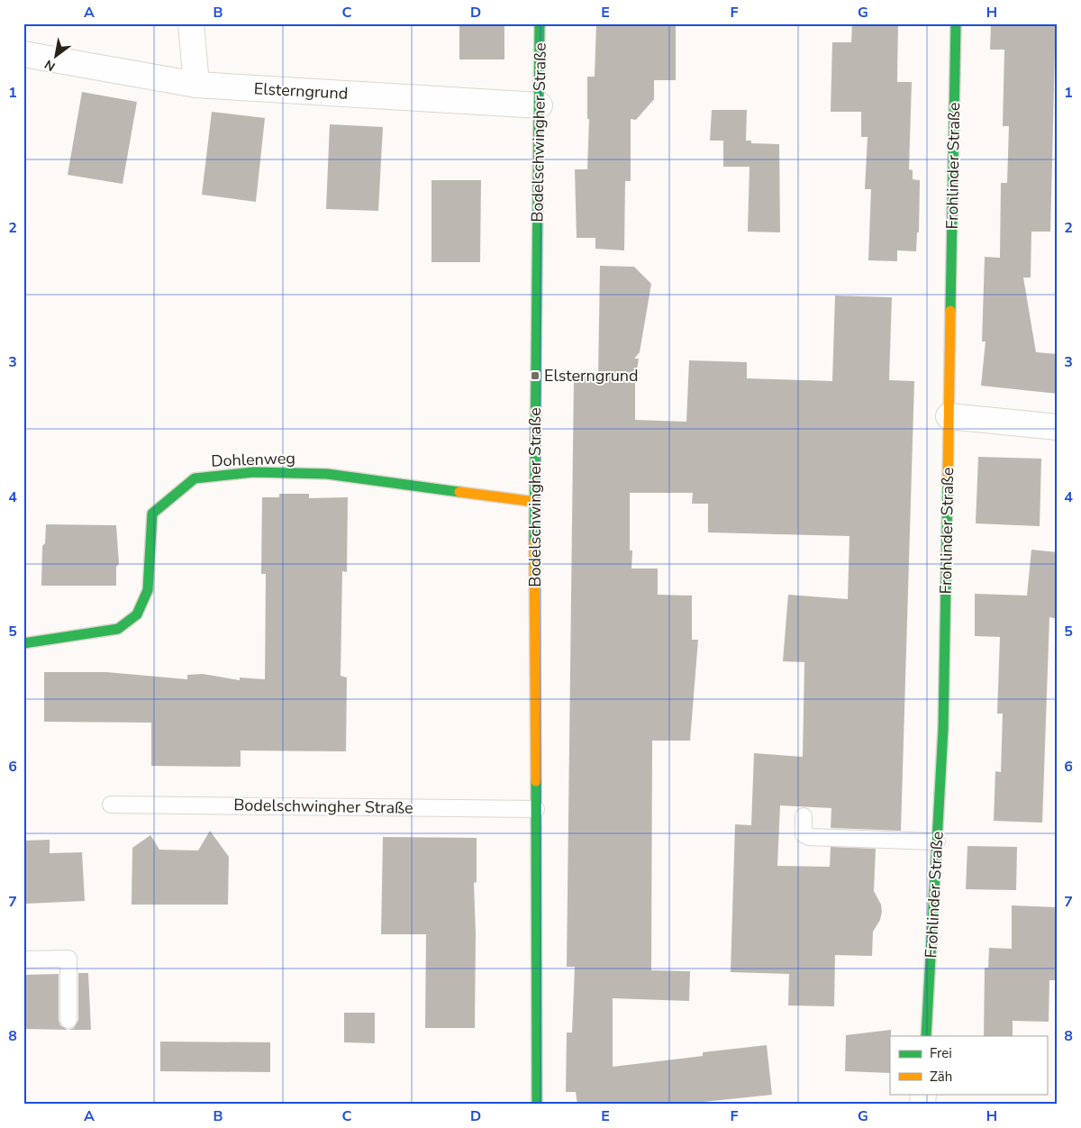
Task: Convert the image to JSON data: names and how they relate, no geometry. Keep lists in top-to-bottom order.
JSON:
{
  "streets": {
    "street": [
      "Elsterngrund",
      "Bodelschwingher Straße",
      "Frohlinder Straße",
      "Dohlenweg"
    ]
  },
  "crossings": [
    ["Elsterngrund", "Bodelschwingher Straße"],
    ["Bodelschwingher Straße", "Dohlenweg"]
  ],
  "places": {
    "transit": ["Elsterngrund"]
  },
  "legend": ["Frei", "Zäh"],
  "north": "bottom left",
  "grid": {
    "columns": [
      "A",
      "B",
      "C",
      "D",
      "E",
      "F",
      "G",
      "H"
    ],
    "rows": [
      "1",
      "2",
      "3",
      "4",
      "5",
      "6",
      "7",
      "8"
    ]
  }
}
